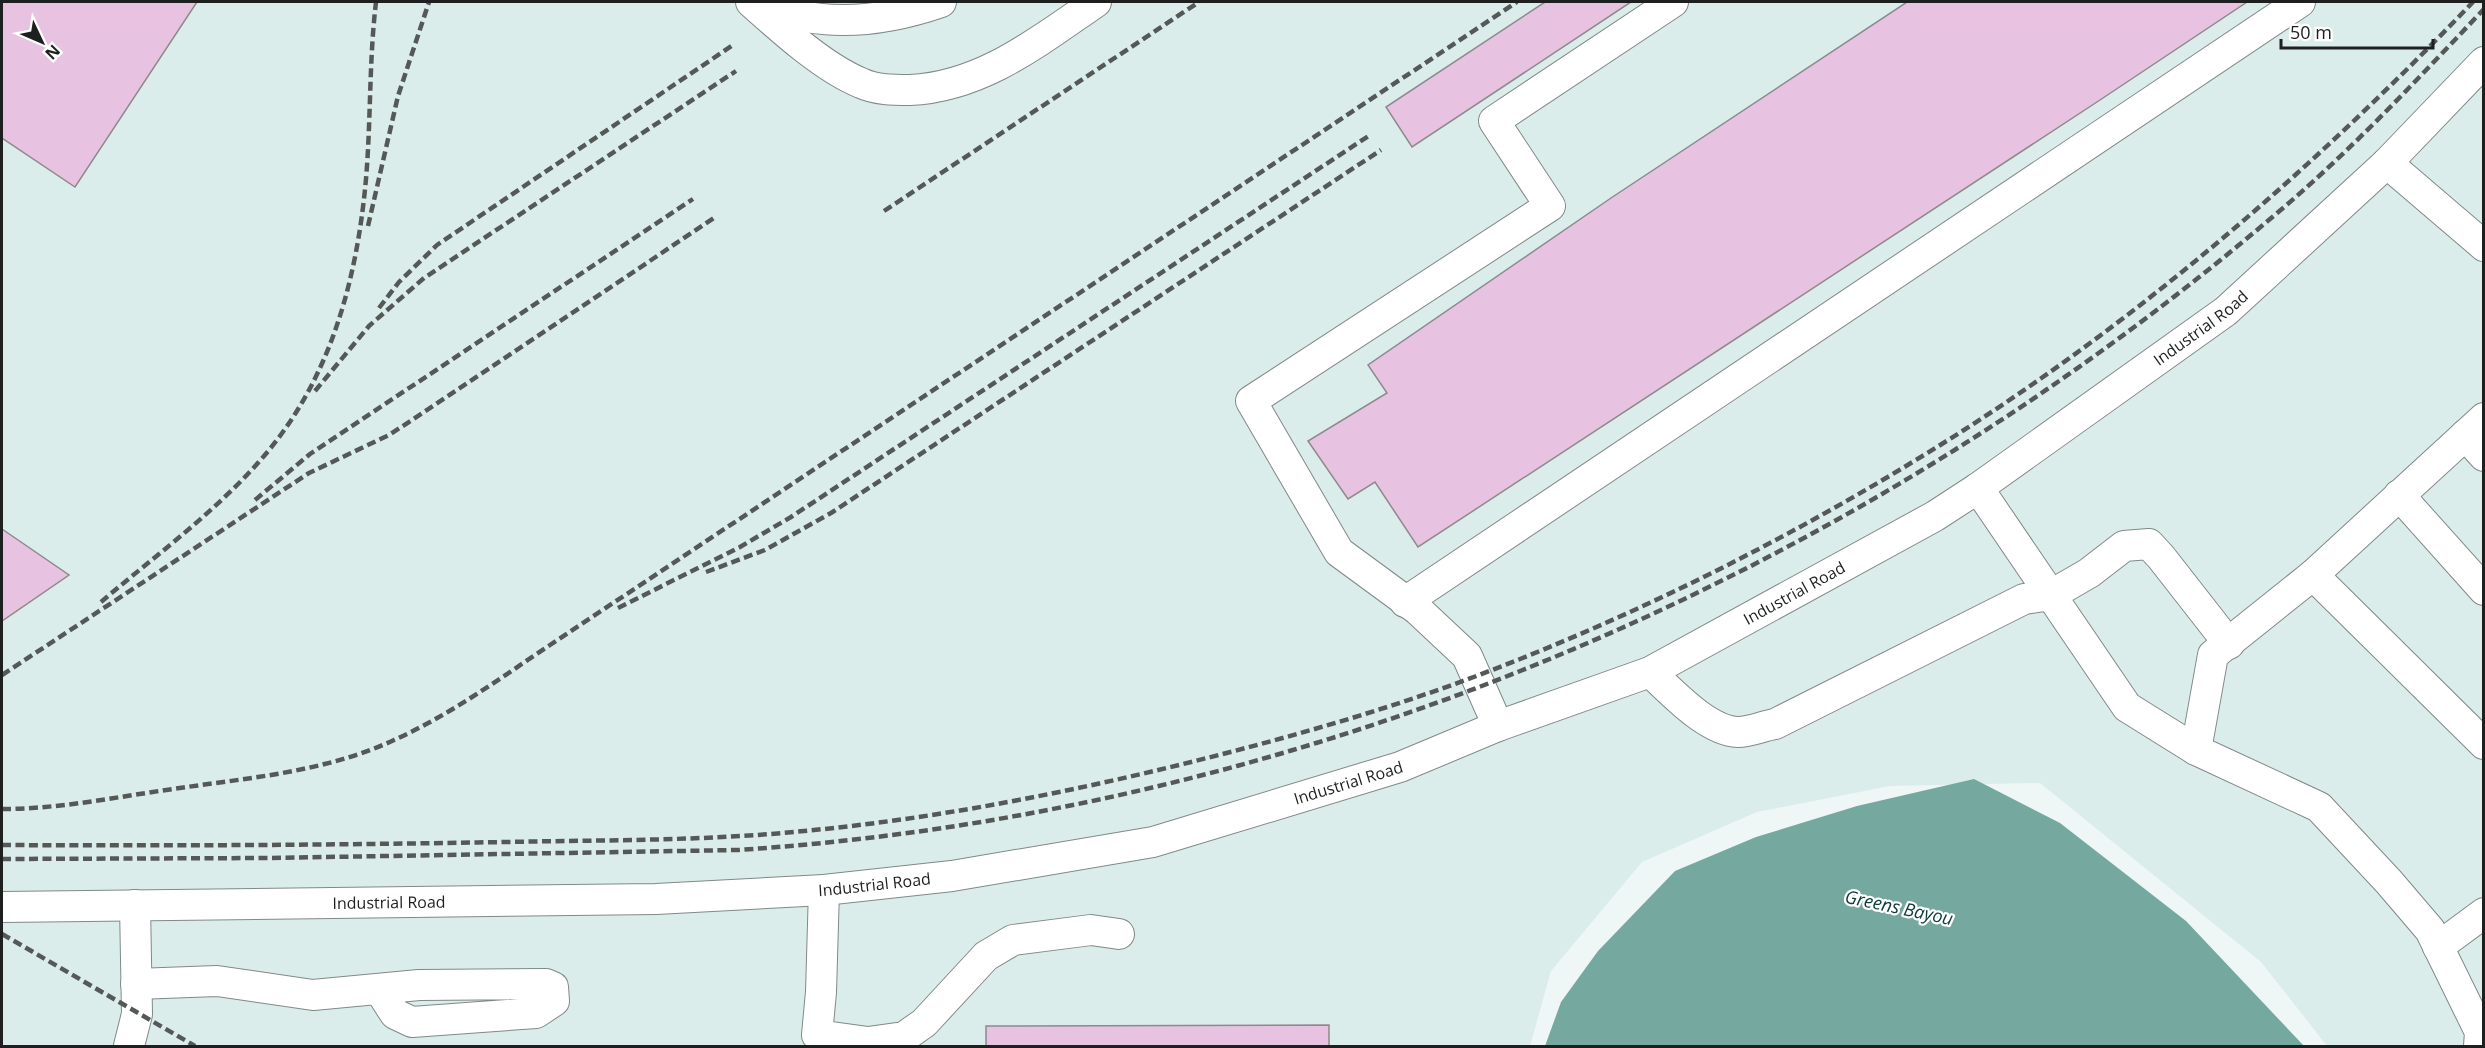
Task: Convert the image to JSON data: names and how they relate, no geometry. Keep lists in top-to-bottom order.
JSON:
{
  "streets": {
    "street": ["Industrial Road"]
  },
  "water": ["Greens Bayou"],
  "scale_bar": "50 m",
  "north": "bottom right"
}
